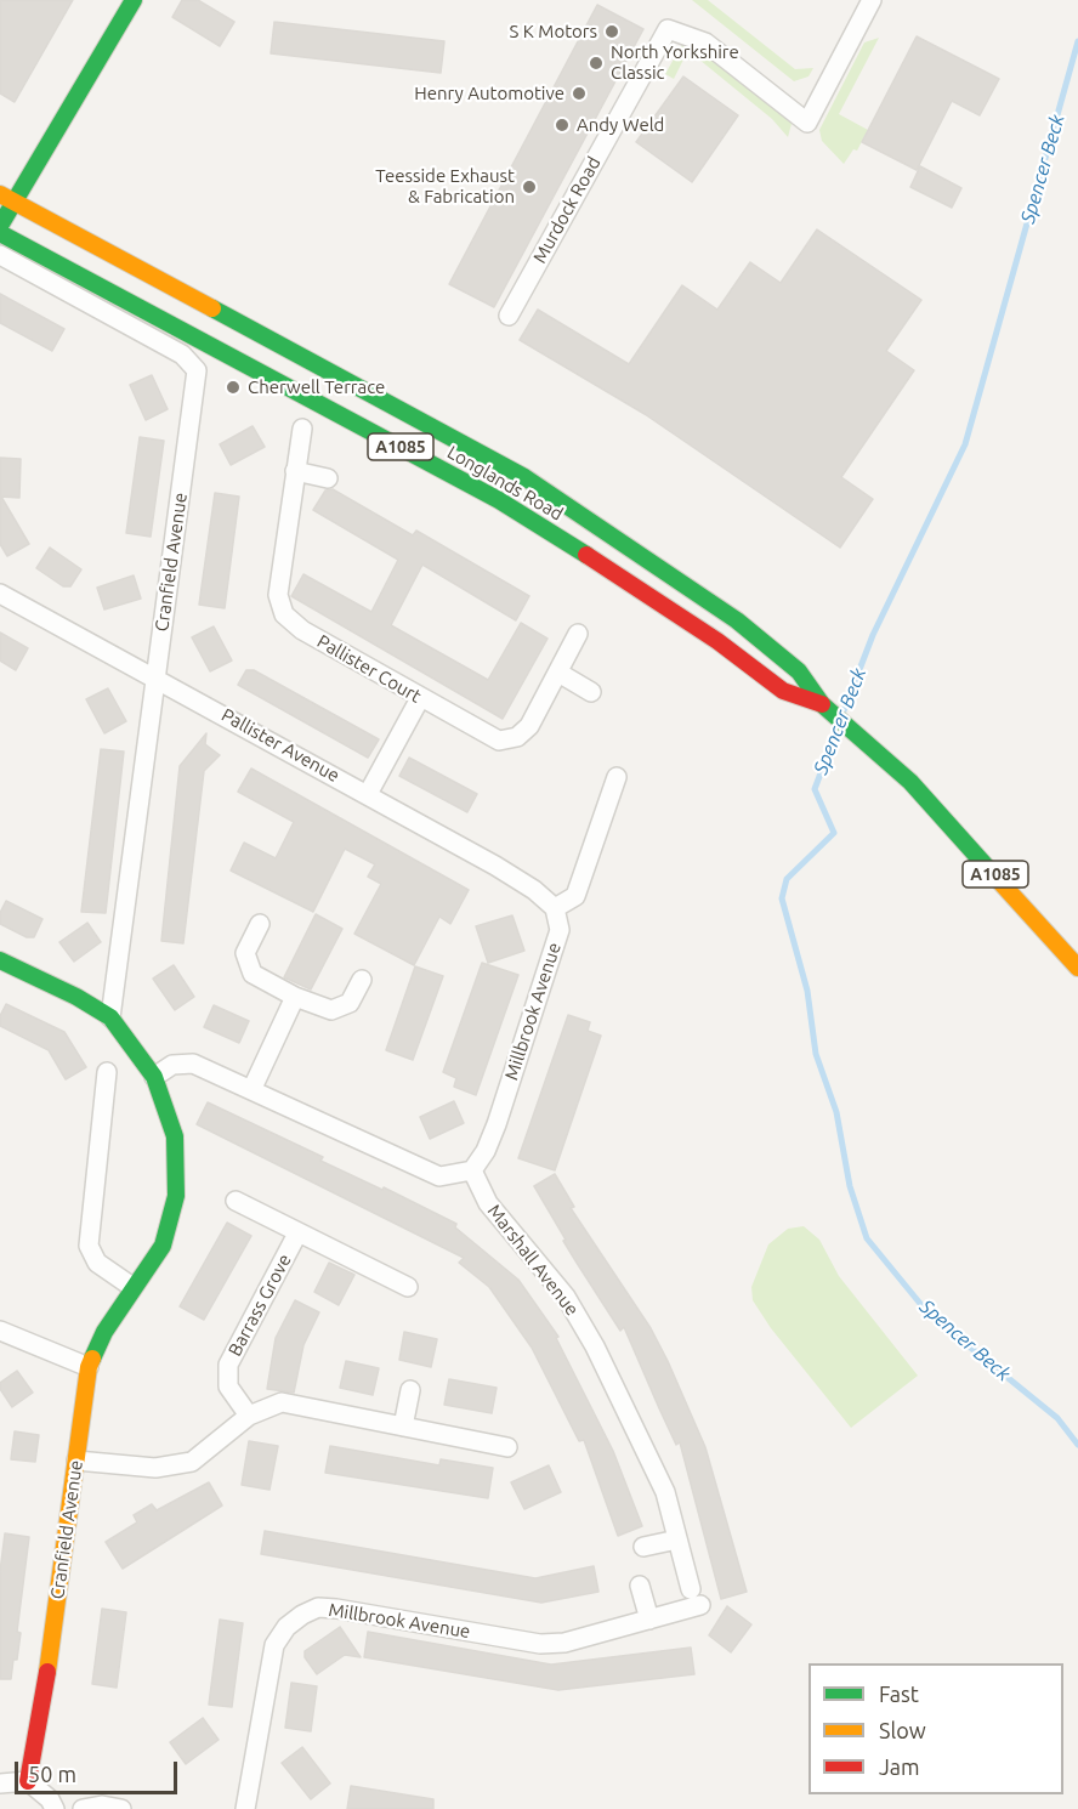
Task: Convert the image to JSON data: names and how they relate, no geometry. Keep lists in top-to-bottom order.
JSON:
{
  "streets": {
    "main road": ["A1085", "Longlands Road", "Cranfield Avenue"],
    "street": [
      "Murdock Road",
      "Pallister Court",
      "Pallister Avenue",
      "Millbrook Avenue",
      "Marshall Avenue",
      "Barrass Grove"
    ]
  },
  "crossings": [
    ["A1085", "Longlands Road"],
    ["Cranfield Avenue", "Pallister Avenue"],
    ["Pallister Avenue", "Millbrook Avenue"],
    ["Millbrook Avenue", "Marshall Avenue"]
  ],
  "water": ["Spencer Beck"],
  "places": [
    "S K Motors",
    "North Yorkshire Classic",
    "Henry Automotive",
    "Andy Weld",
    "Teesside Exhaust & Fabrication",
    "Cherwell Terrace"
  ],
  "legend": ["Fast", "Slow", "Jam"],
  "scale_bar": "50 m"
}
